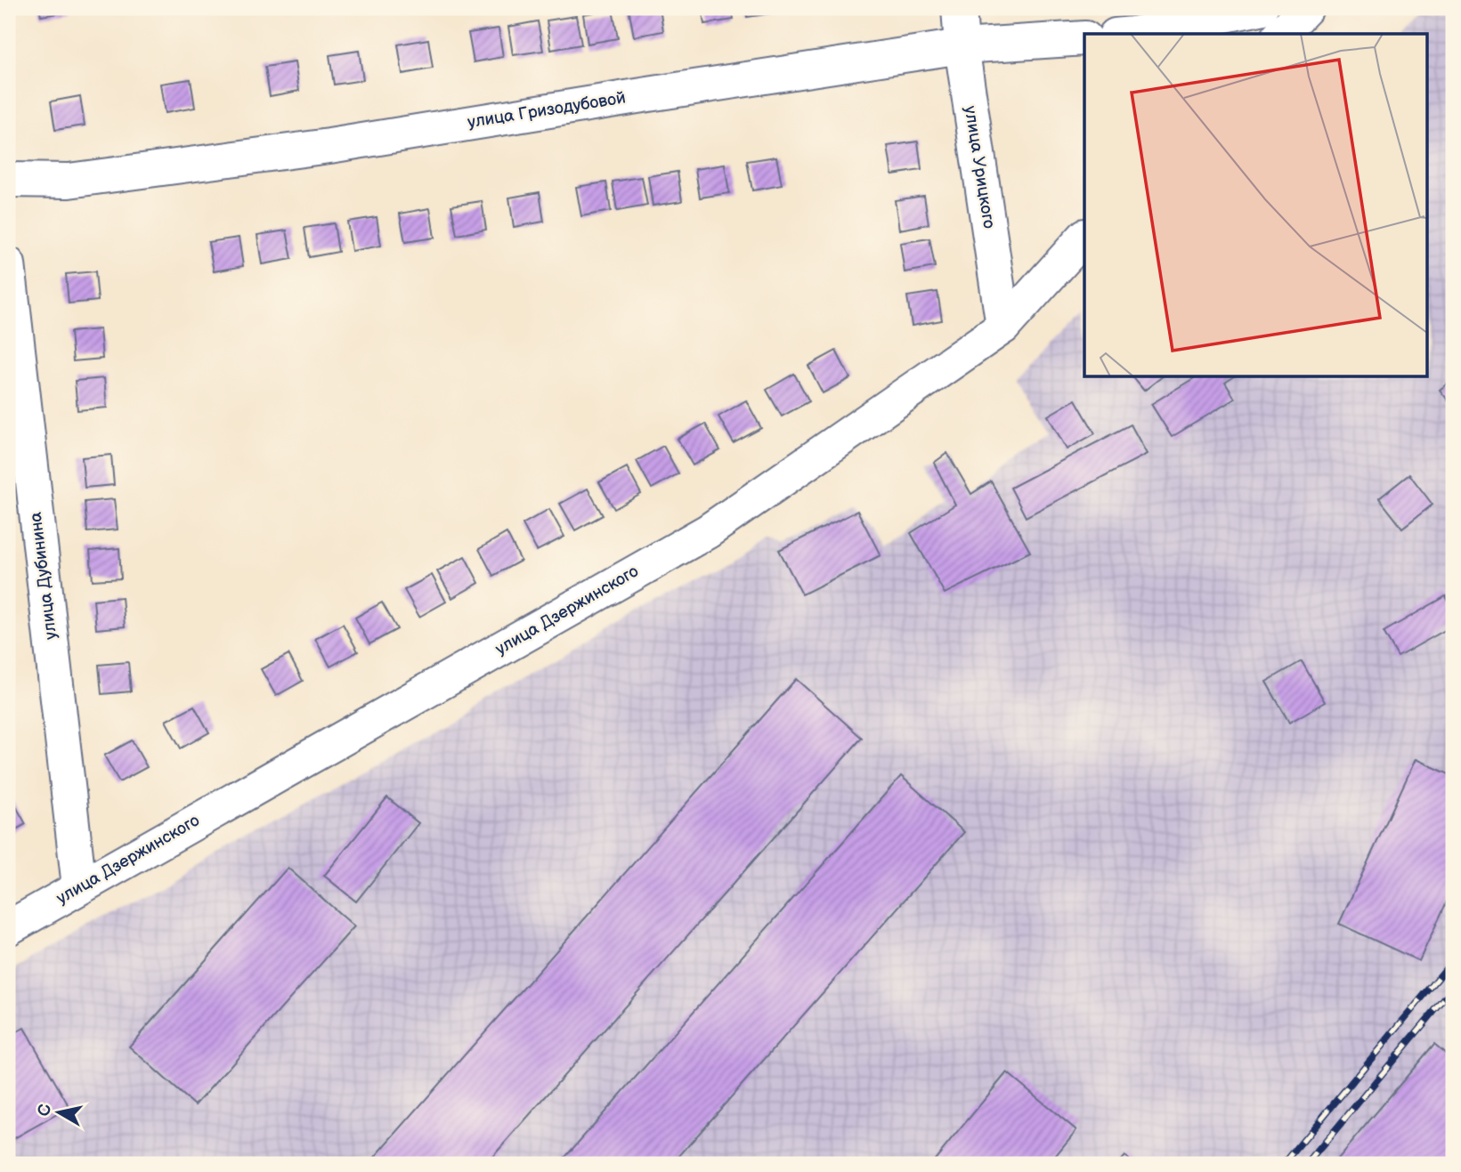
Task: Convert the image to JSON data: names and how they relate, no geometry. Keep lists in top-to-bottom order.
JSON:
{
  "streets": {
    "street": [
      "улица Гризодубовой",
      "улица Урицкого",
      "улица Дубинина",
      "улица Дзержинского"
    ]
  },
  "crossings": [
    ["улица Гризодубовой", "улица Урицкого"],
    ["улица Урицкого", "улица Дзержинского"],
    ["улица Дубинина", "улица Дзержинского"]
  ],
  "north": "left"
}
